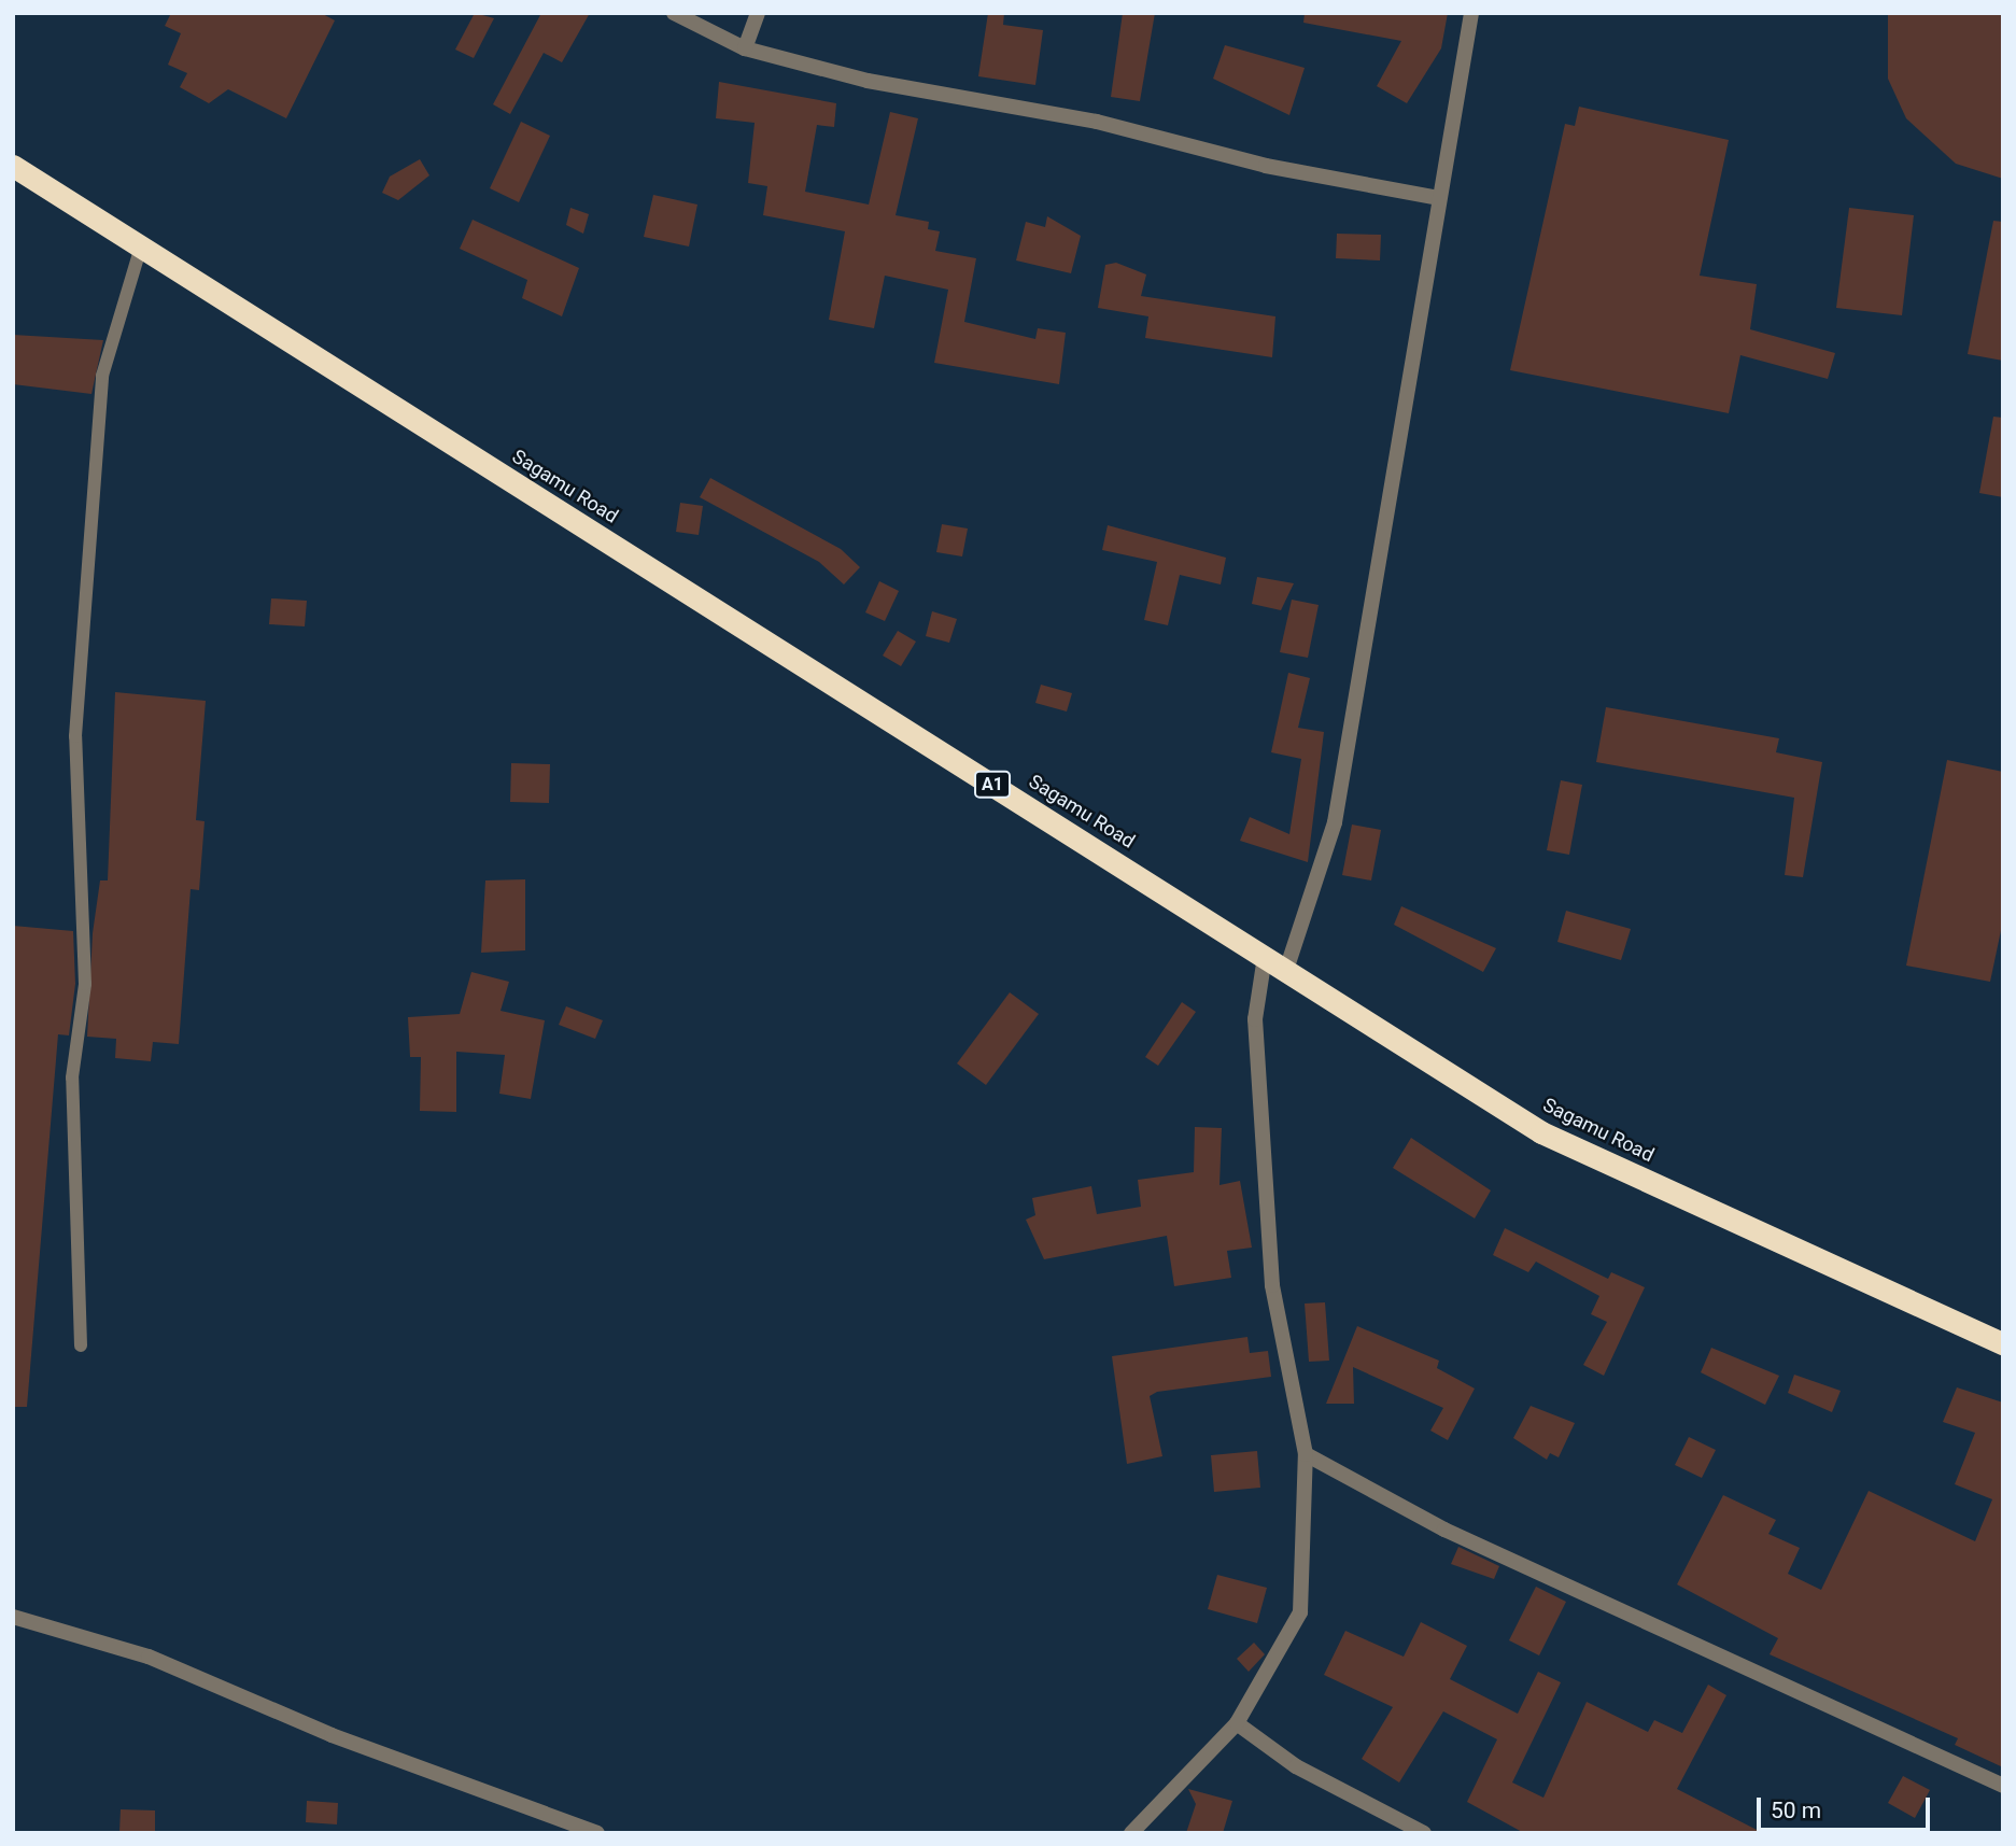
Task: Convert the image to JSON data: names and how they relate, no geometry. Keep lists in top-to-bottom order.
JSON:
{
  "streets": {
    "highway": ["Sagamu Road", "A1"]
  },
  "scale_bar": "50 m"
}
